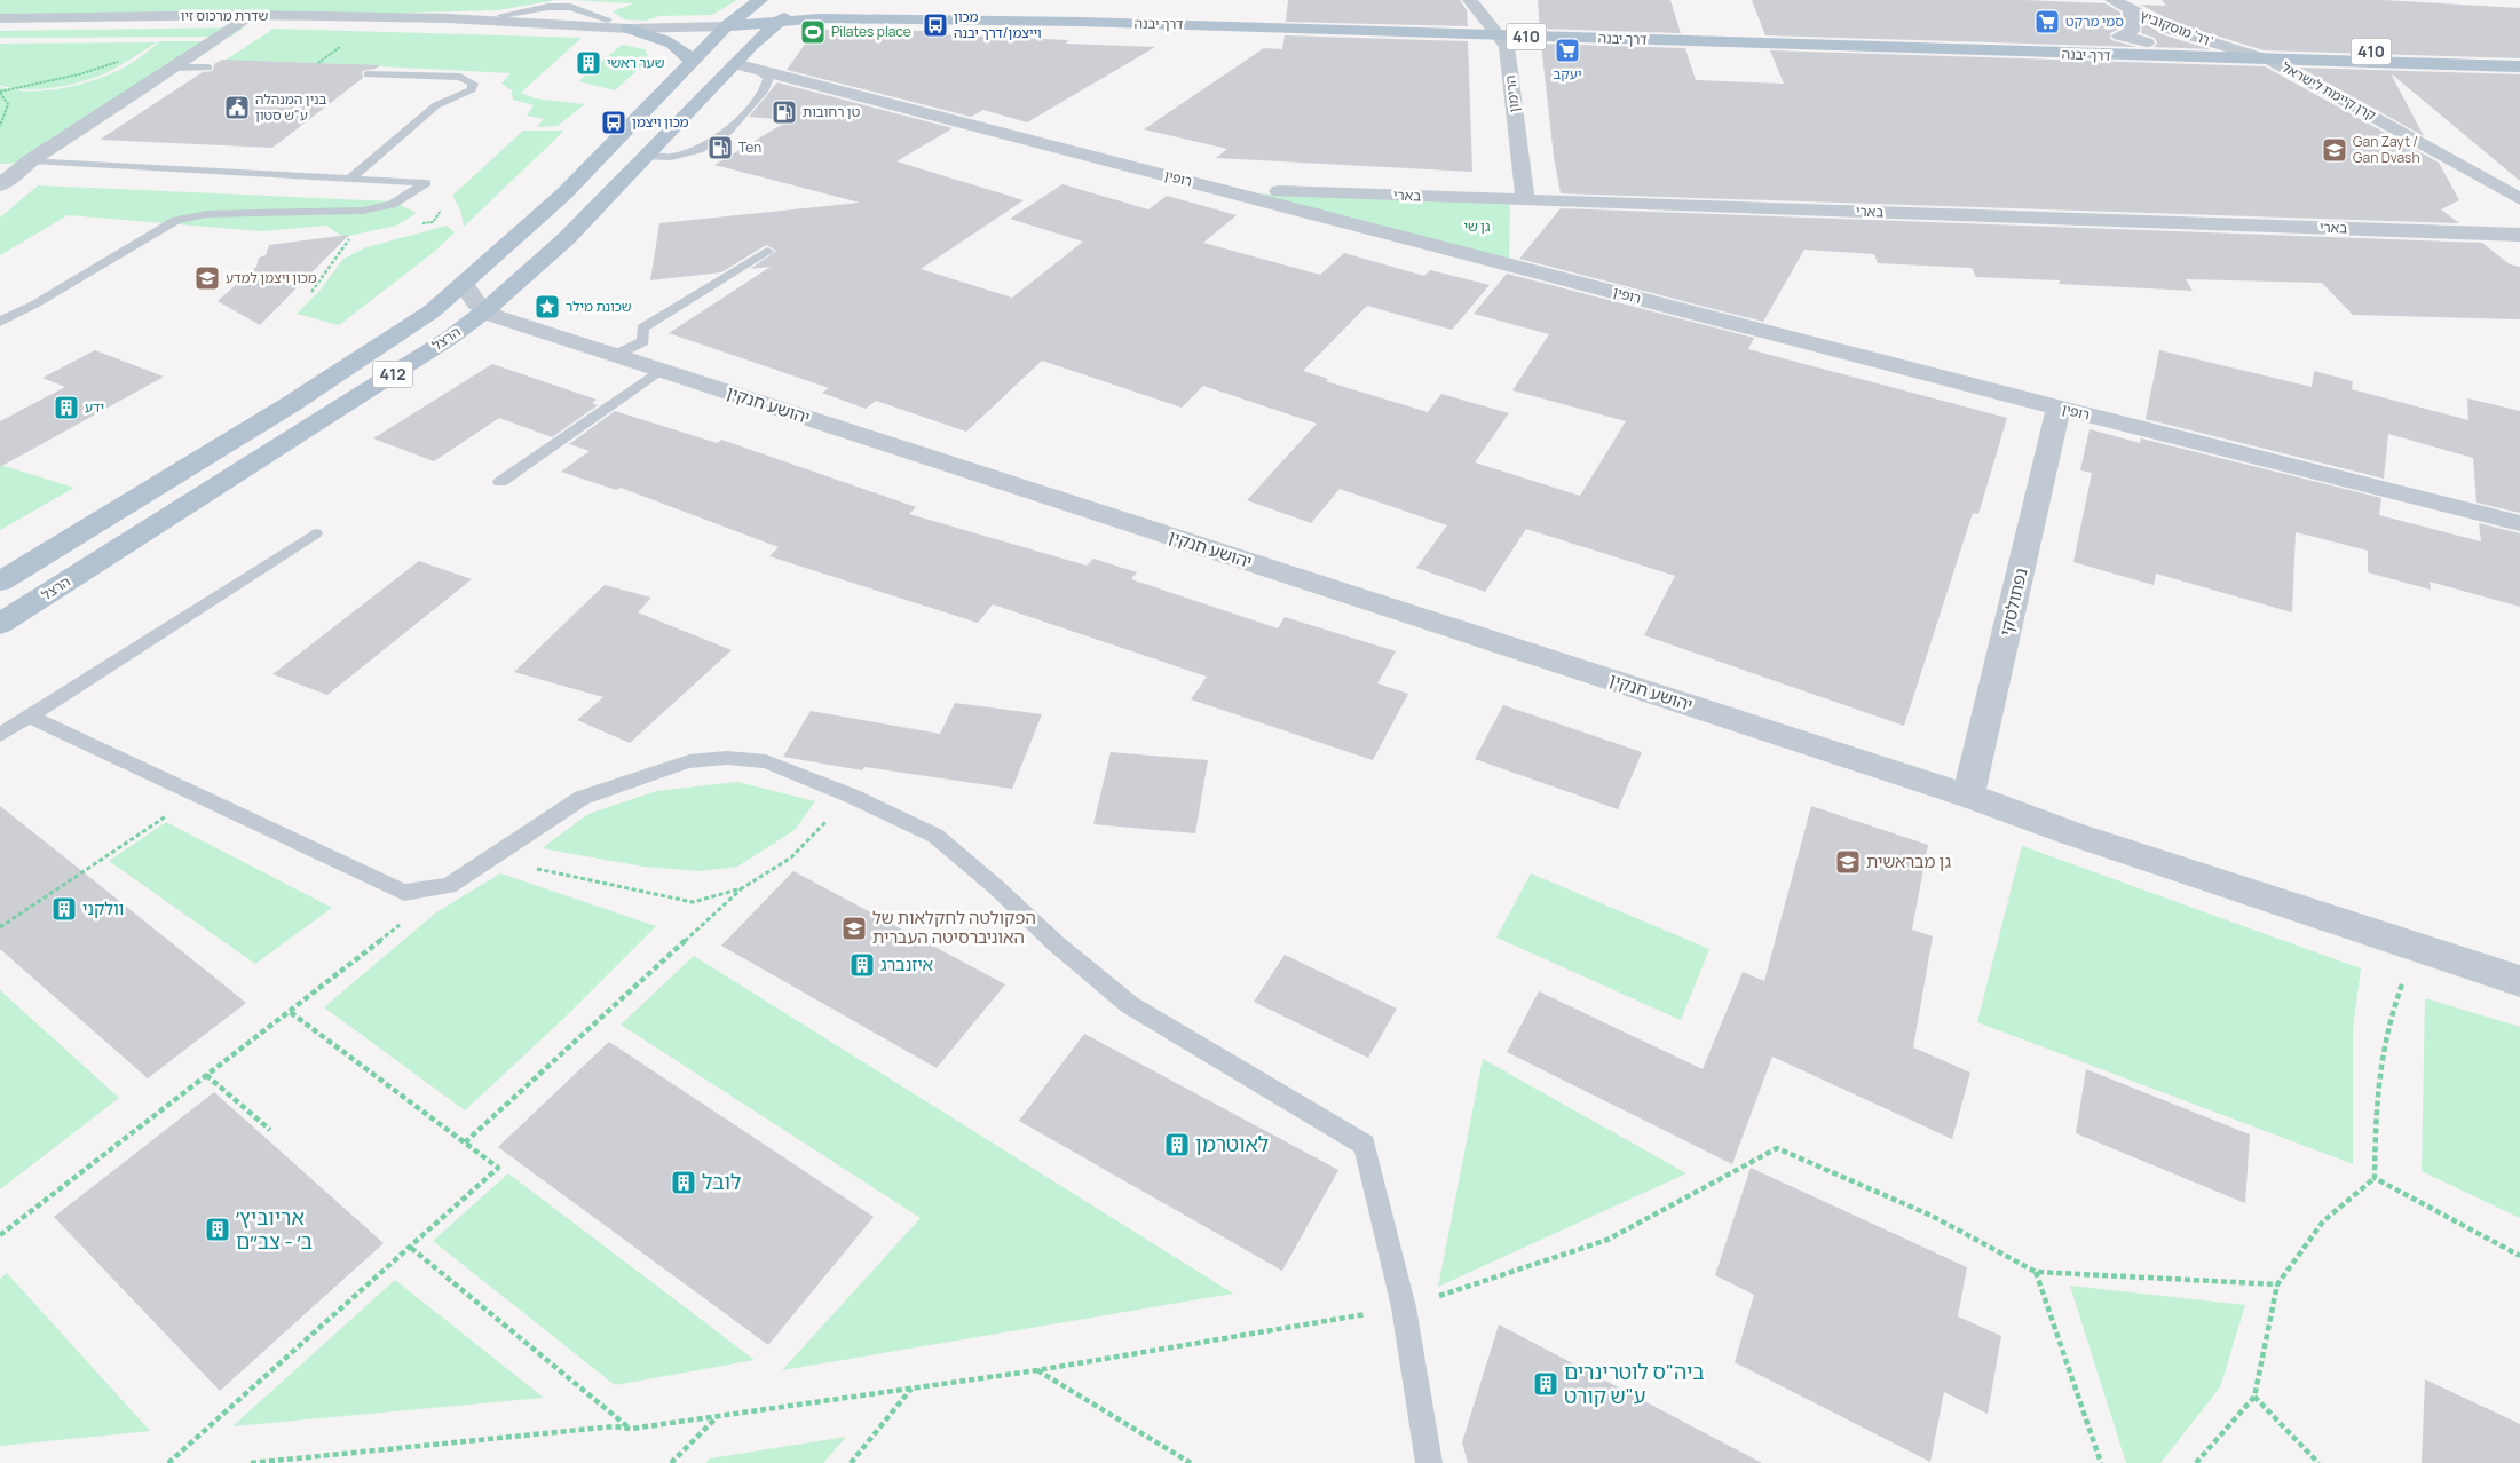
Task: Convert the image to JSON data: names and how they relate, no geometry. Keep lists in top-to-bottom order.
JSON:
{
  "streets": {
    "main road": [
      "דרך יבנה",
      "410",
      "הרצל",
      "412"
    ],
    "street": [
      "שדרת מרכוס זיו",
      "דר' מוסקוביץ'",
      "קרן קיימת לישראל",
      "הרימון",
      "רופין",
      "בארי",
      "יהושע חנקין",
      "נפתולסקי"
    ]
  },
  "crossings": [
    ["שדרת מרכוס זיו", "דרך יבנה"],
    ["שדרת מרכוס זיו", "הרצל"],
    ["דרך יבנה", "דר' מוסקוביץ'"],
    ["דרך יבנה", "קרן קיימת לישראל"],
    ["דרך יבנה", "הרימון"],
    ["דרך יבנה", "הרצל"],
    ["דר' מוסקוביץ'", "קרן קיימת לישראל"],
    ["הרימון", "בארי"],
    ["רופין", "בארי"],
    ["רופין", "הרצל"],
    ["רופין", "נפתולסקי"],
    ["הרצל", "יהושע חנקין"],
    ["יהושע חנקין", "נפתולסקי"]
  ],
  "parks": ["גן שי"],
  "places": {
    "supermarket": ["סמי מרקט", "יעקב"],
    "bus stop": ["מכון וייצמן/דרך יבנה", "מכון ויצמן"],
    "sports": ["Pilates place"],
    "building": [
      "שער ראשי",
      "ידע",
      "וולקני",
      "איזנברג",
      "לאוטרמן",
      "לובל",
      "אריוביץ׳ ב׳ - צב״ם",
      "ביה\"ס לוטרינרים ע\"ש קורט"
    ],
    "public building": ["בנין המנהלה ע\"ש סטון"],
    "fuel station": ["טן רחובות", "Ten"],
    "school or university": [
      "Gan Zayt / Gan Dvash",
      "מכון ויצמן למדע",
      "גן מבראשית",
      "הפקולטה לחקלאות של האוניברסיטה העברית"
    ],
    "place": ["שכונת מילר"]
  }
}
